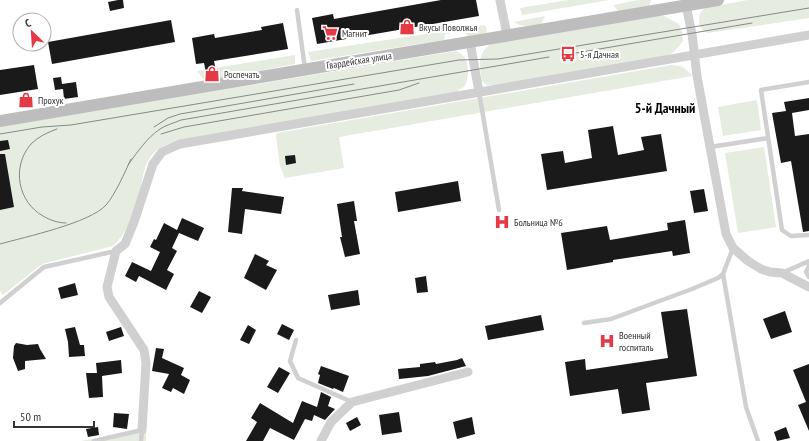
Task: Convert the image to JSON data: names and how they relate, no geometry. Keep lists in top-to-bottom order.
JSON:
{
  "streets": {
    "street": ["Гвардейская улица"]
  },
  "districts": ["5-й Дачный"],
  "places": {
    "shop": ["Вкусы Поволжья", "Роспечать", "Прохук"],
    "supermarket": ["Магнит"],
    "bus stop": ["5-я Дачная"],
    "hospital": ["Больница №6", "Военный госпиталь"]
  },
  "scale_bar": "50 m",
  "north": "top left"
}
